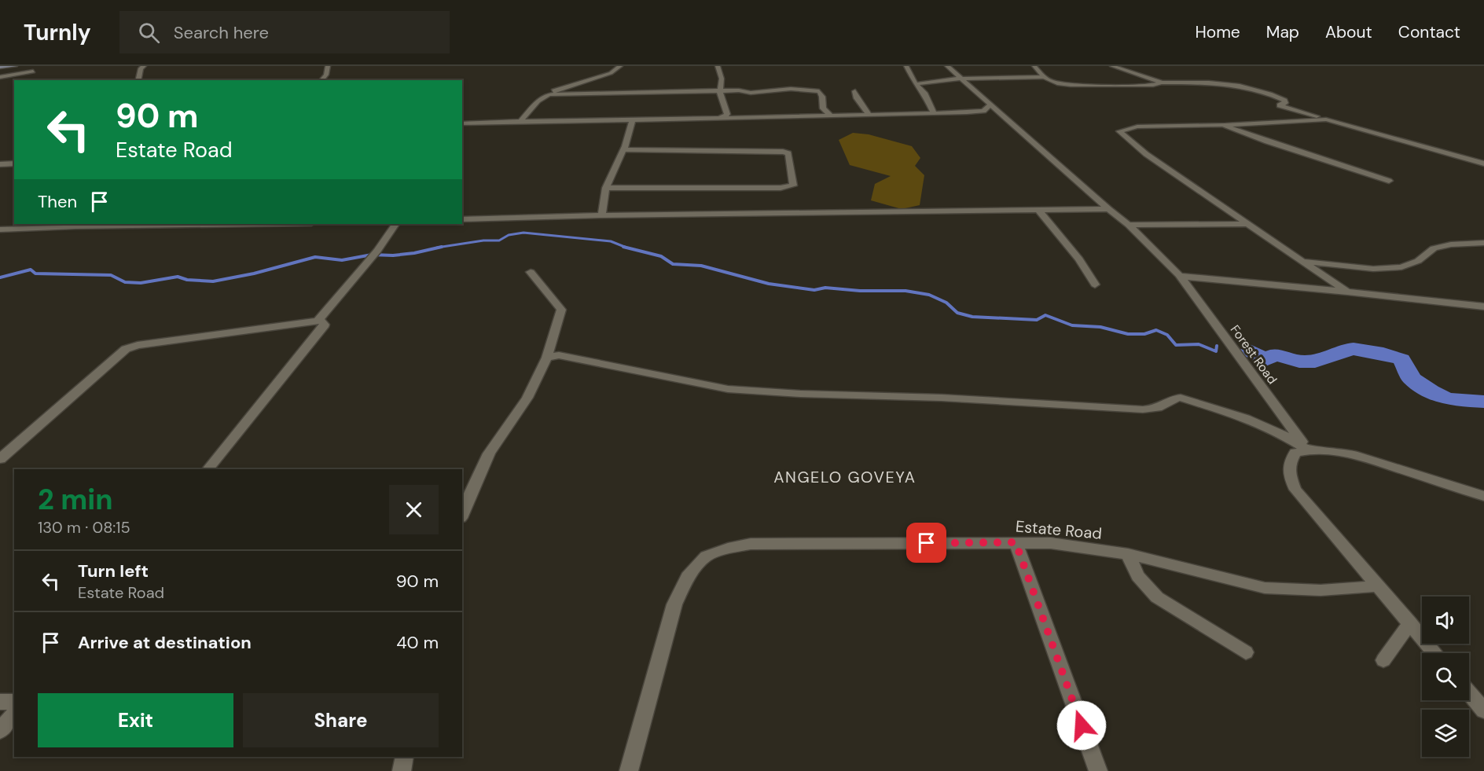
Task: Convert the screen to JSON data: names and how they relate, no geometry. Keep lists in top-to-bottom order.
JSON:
{
  "streets": {
    "street": ["Forest Road", "Estate Road"]
  },
  "districts": ["ANGELO GOVEYA"],
  "page": {
    "header": "Turnly",
    "search": "Search here",
    "nav": [
      "Home",
      "Map",
      "About",
      "Contact"
    ],
    "turn": ["90 m", "Estate Road"],
    "then": "Then",
    "heading": ["2 min", "130 m · 08:15"],
    "list": [
      {
        "name": "Turn left",
        "note": "Estate Road",
        "value": "90 m"
      },
      {
        "name": "Arrive at destination",
        "value": "40 m"
      }
    ],
    "buttons": ["Exit", "Share"]
  }
}
